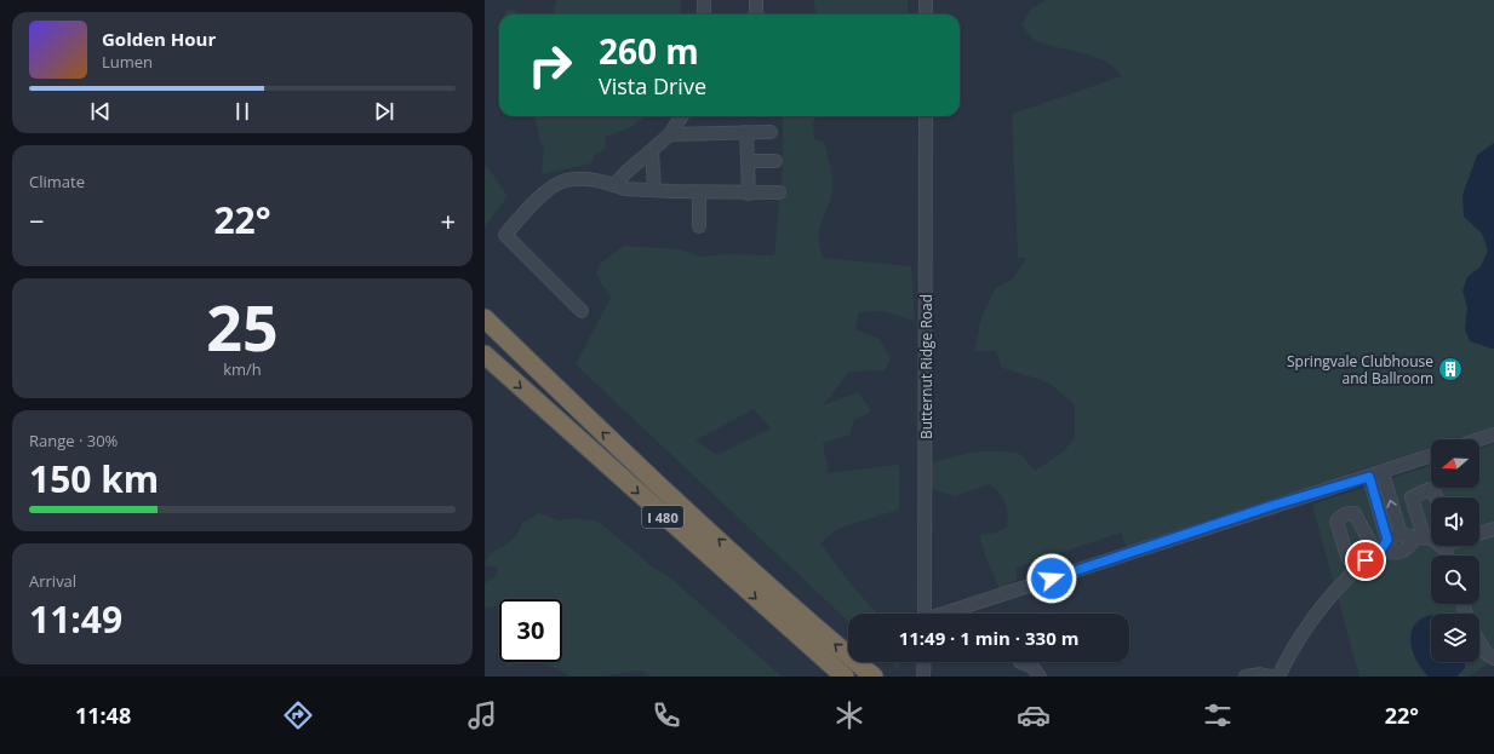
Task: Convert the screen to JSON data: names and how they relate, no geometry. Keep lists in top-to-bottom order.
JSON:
{
  "streets": {
    "highway": ["I 480"],
    "street": ["Butternut Ridge Road"]
  },
  "places": {
    "building": ["Springvale Clubhouse and Ballroom"]
  },
  "north": "left",
  "page": {
    "turn": ["260 m", "Vista Drive"],
    "song": ["Golden Hour", "Lumen"],
    "tile": [
      "Climate",
      ["25", "km/h"],
      ["Range · 30%", "150 km"],
      ["Arrival", "11:49"]
    ],
    "heat": ["−", "22°", "+"],
    "limit": "30",
    "trip": "11:49 · 1 min · 330 m",
    "tabs": ["11:48", "22°"]
  }
}
